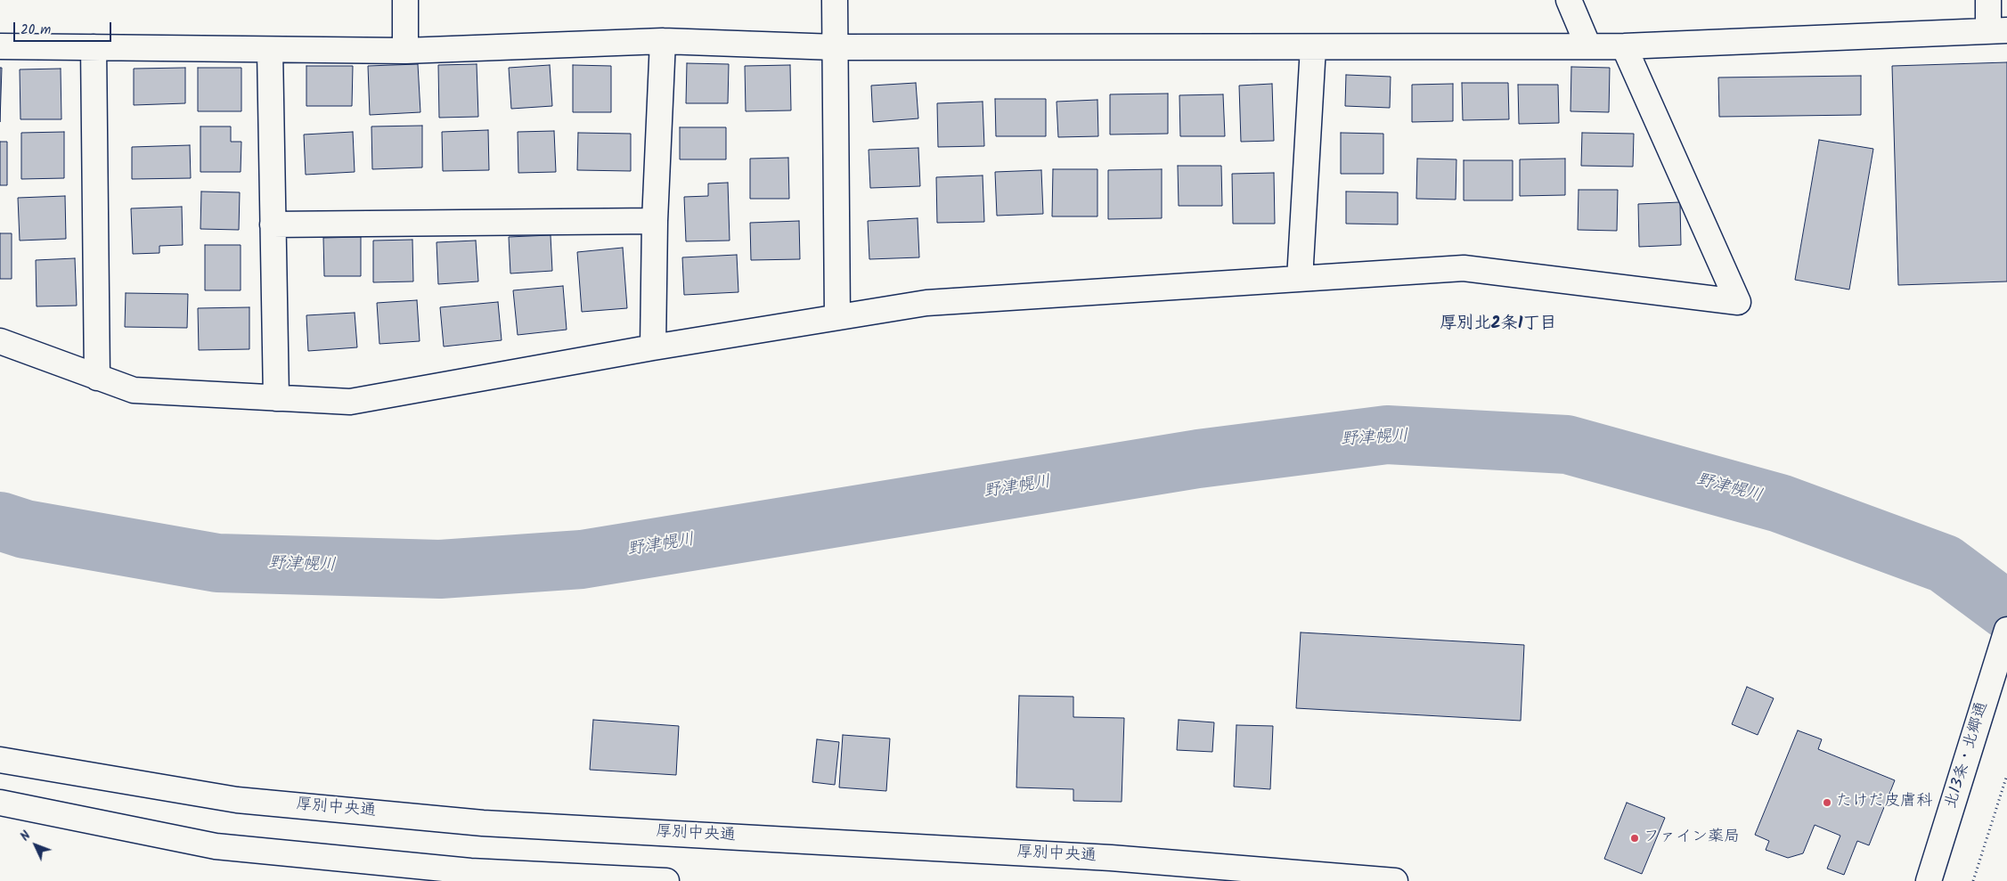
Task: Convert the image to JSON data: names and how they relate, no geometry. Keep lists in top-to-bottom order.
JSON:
{
  "streets": {
    "street": ["北13条・北郷通", "厚別中央通"]
  },
  "districts": ["厚別北2条1丁目"],
  "water": ["野津幌川"],
  "places": ["たけだ皮膚科", "ファイン薬局"],
  "scale_bar": "20 m",
  "north": "top left"
}
